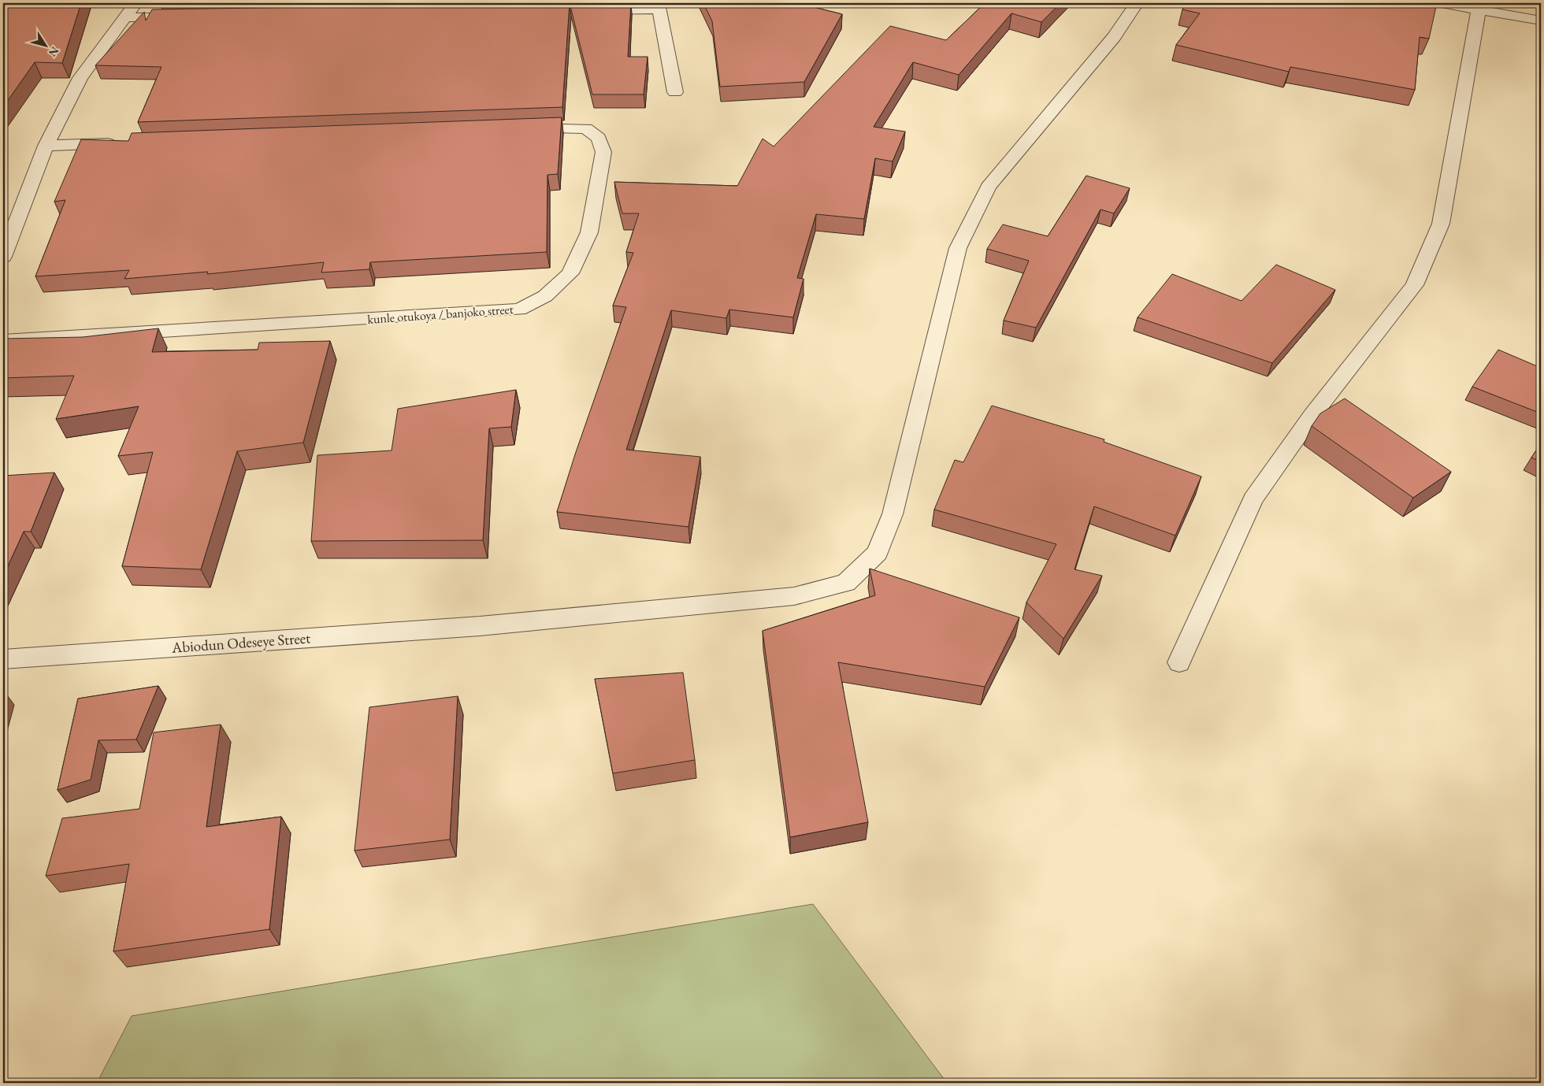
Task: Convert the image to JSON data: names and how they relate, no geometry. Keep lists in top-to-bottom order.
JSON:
{
  "streets": {
    "street": ["kunle otukoya / banjoko street", "Abiodun Odeseye Street"]
  },
  "north": "bottom right"
}
